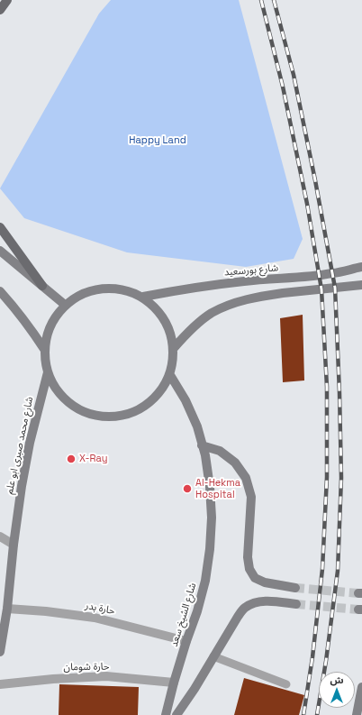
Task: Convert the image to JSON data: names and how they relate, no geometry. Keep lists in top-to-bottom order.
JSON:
{
  "streets": {
    "main road": ["شارع بورسعيد", "شارع محمد صبرى ابو علم", "شارع الشيخ سعد"],
    "street": ["حارة بدر", "حارة شومان"]
  },
  "crossings": [
    ["شارع محمد صبرى ابو علم", "حارة بدر"],
    ["حارة بدر", "شارع الشيخ سعد"],
    ["شارع الشيخ سعد", "حارة شومان"]
  ],
  "parks": ["Happy Land"],
  "places": ["X-Ray", "Al-Hekma Hospital"],
  "north": "top"
}
